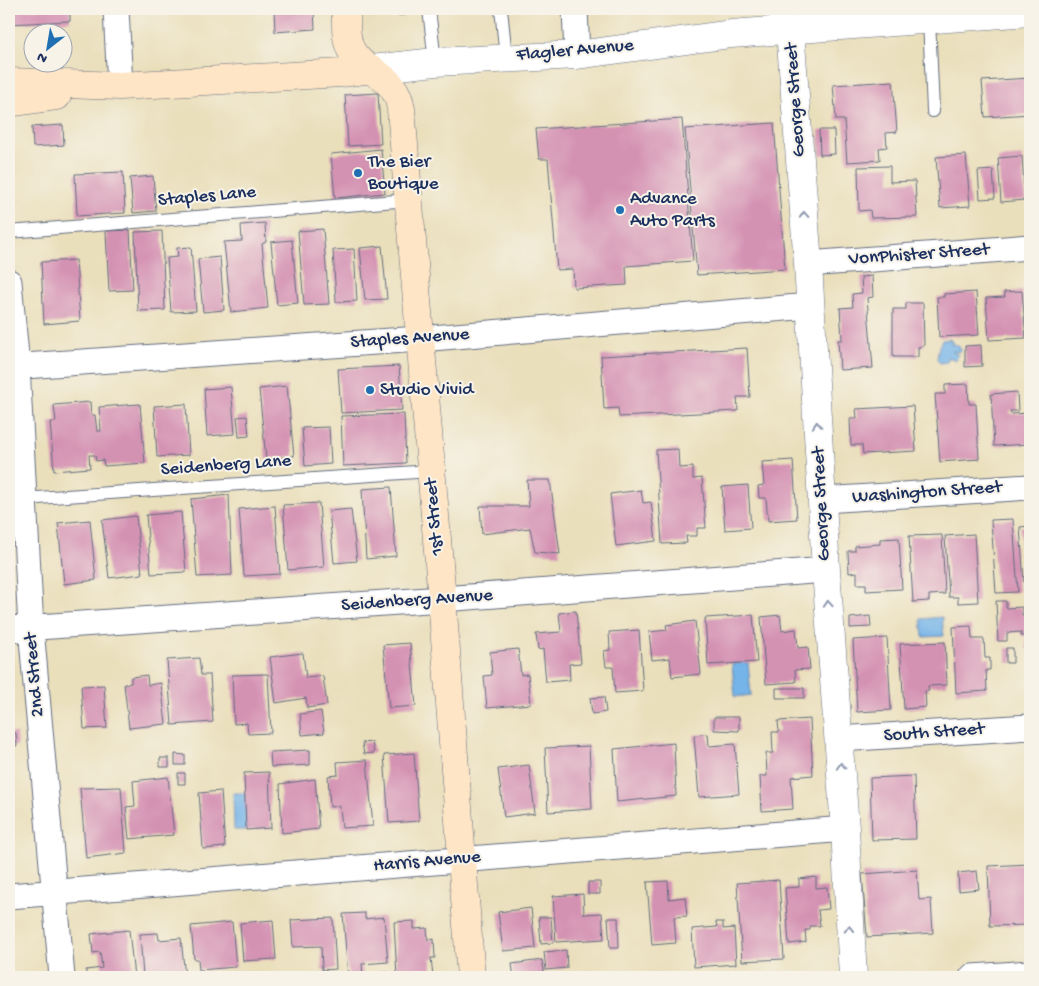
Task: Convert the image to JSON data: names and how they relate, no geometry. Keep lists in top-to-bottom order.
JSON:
{
  "streets": {
    "main road": ["Flagler Avenue", "1st Street"],
    "street": [
      "George Street",
      "VonPhister Street",
      "Staples Avenue",
      "Washington Street",
      "Seidenberg Avenue",
      "2nd Street",
      "South Street",
      "Harris Avenue"
    ],
    "lane": ["Staples Lane", "Seidenberg Lane"]
  },
  "crossings": [
    ["Flagler Avenue", "George Street"],
    ["Flagler Avenue", "1st Street"],
    ["George Street", "VonPhister Street"],
    ["George Street", "Staples Avenue"],
    ["George Street", "Washington Street"],
    ["George Street", "Seidenberg Avenue"],
    ["George Street", "South Street"],
    ["George Street", "Harris Avenue"],
    ["Staples Lane", "1st Street"],
    ["Staples Avenue", "1st Street"],
    ["Staples Avenue", "2nd Street"],
    ["Seidenberg Lane", "1st Street"],
    ["Seidenberg Lane", "2nd Street"],
    ["1st Street", "Seidenberg Avenue"],
    ["1st Street", "Harris Avenue"],
    ["Seidenberg Avenue", "2nd Street"],
    ["2nd Street", "Harris Avenue"]
  ],
  "one_way": ["George Street"],
  "places": ["The Bier Boutique", "Advance Auto Parts", "Studio Vivid"],
  "north": "bottom left"
}
